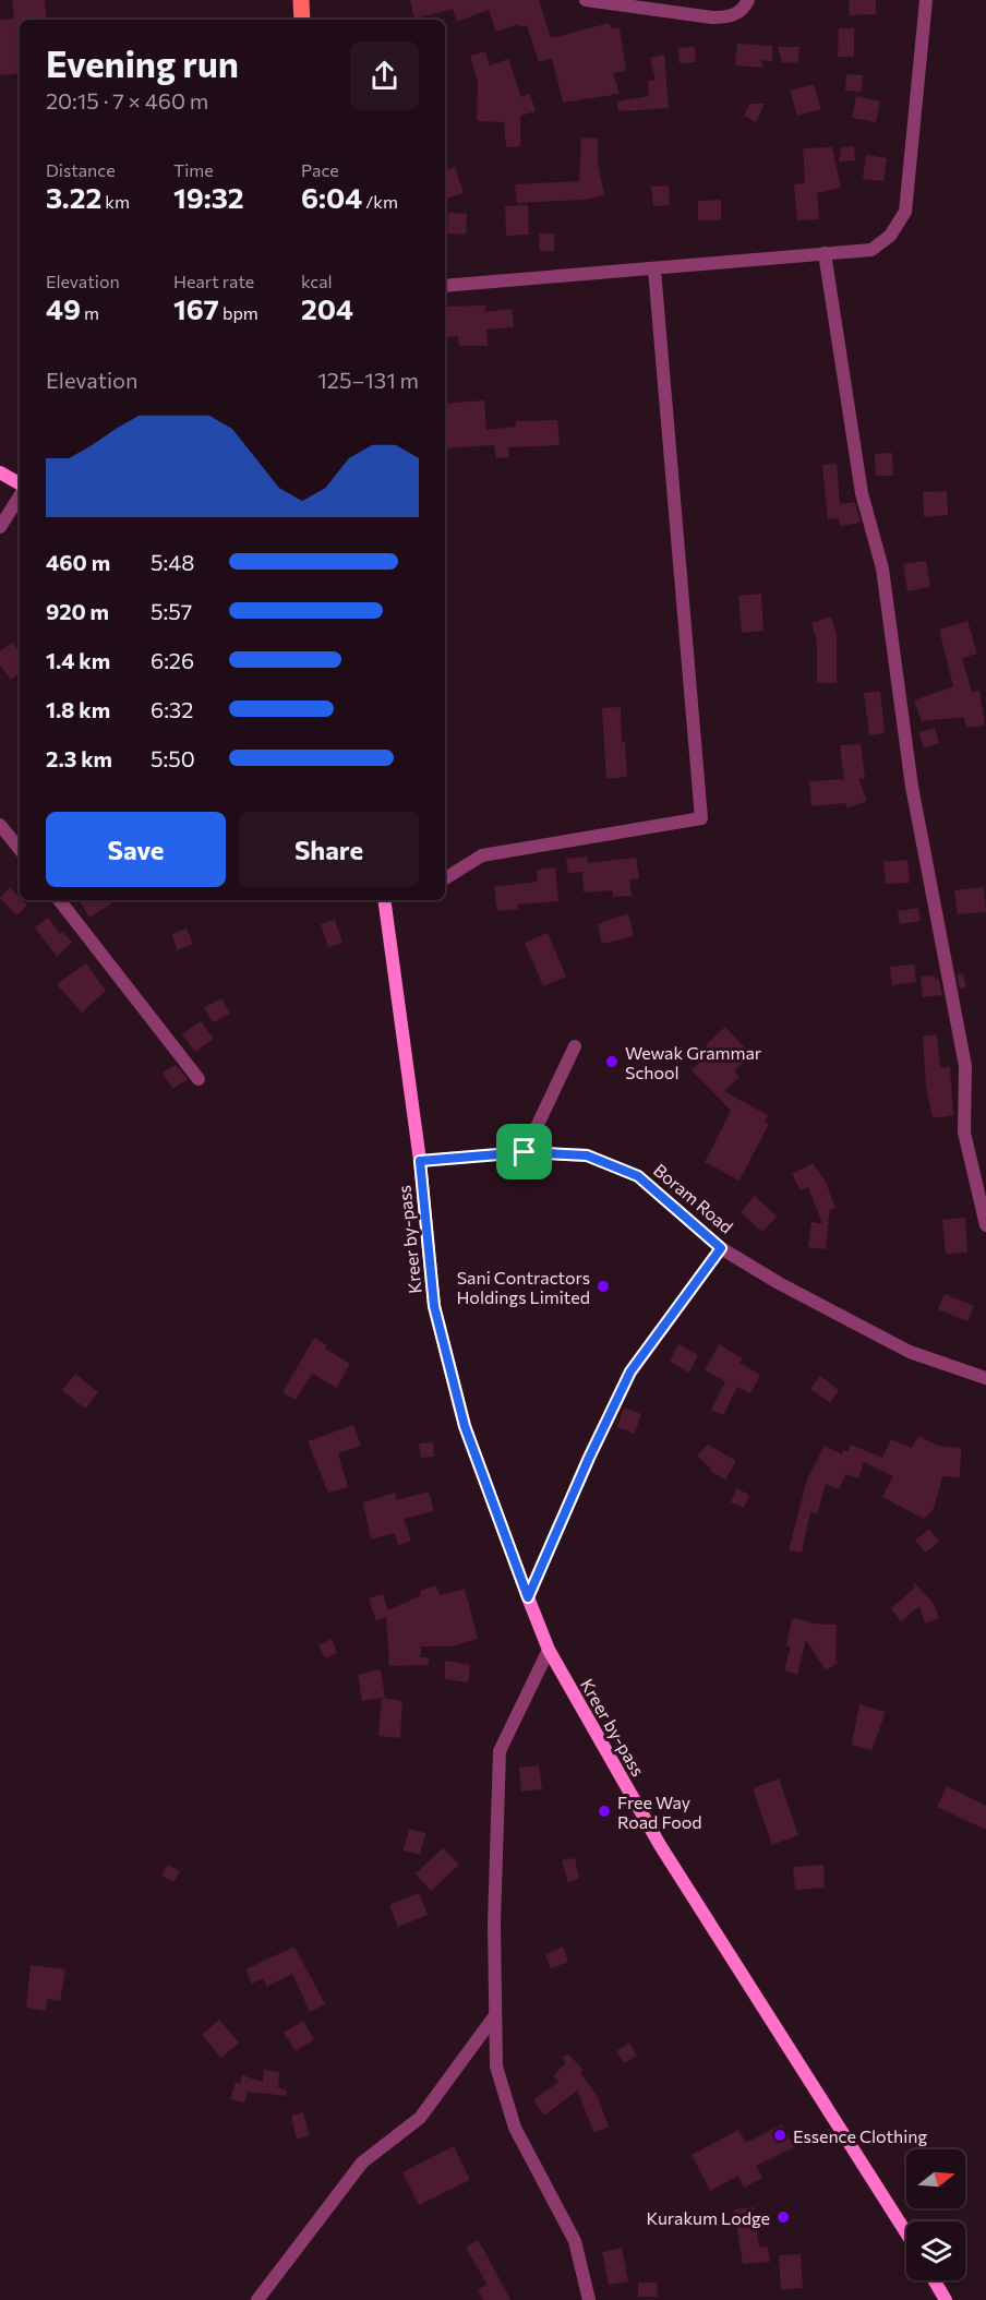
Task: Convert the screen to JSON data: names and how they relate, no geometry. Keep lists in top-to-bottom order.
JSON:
{
  "streets": {
    "main road": ["Kreer by-pass"],
    "street": ["Boram Road"]
  },
  "crossings": [
    ["Boram Road", "Kreer by-pass"]
  ],
  "places": [
    "Wewak Grammar School",
    "Sani Contractors Holdings Limited",
    "Free Way Road Food",
    "Essence Clothing",
    "Kurakum Lodge"
  ],
  "north": "right",
  "page": {
    "heading": ["Evening run", "20:15 · 7 × 460 m"],
    "stats": [
      ["Distance", "3.22 km"],
      ["Time", "19:32"],
      ["Pace", "6:04 /km"],
      ["Elevation", "49 m"],
      ["Heart rate", "167 bpm"],
      ["kcal", "204"]
    ],
    "chart": ["Elevation", "125–131 m"],
    "list": [
      {
        "name": "460 m",
        "note": "5:48"
      },
      {
        "name": "920 m",
        "note": "5:57"
      },
      {
        "name": "1.4 km",
        "note": "6:26"
      },
      {
        "name": "1.8 km",
        "note": "6:32"
      },
      {
        "name": "2.3 km",
        "note": "5:50"
      }
    ],
    "buttons": ["Save", "Share"]
  }
}
